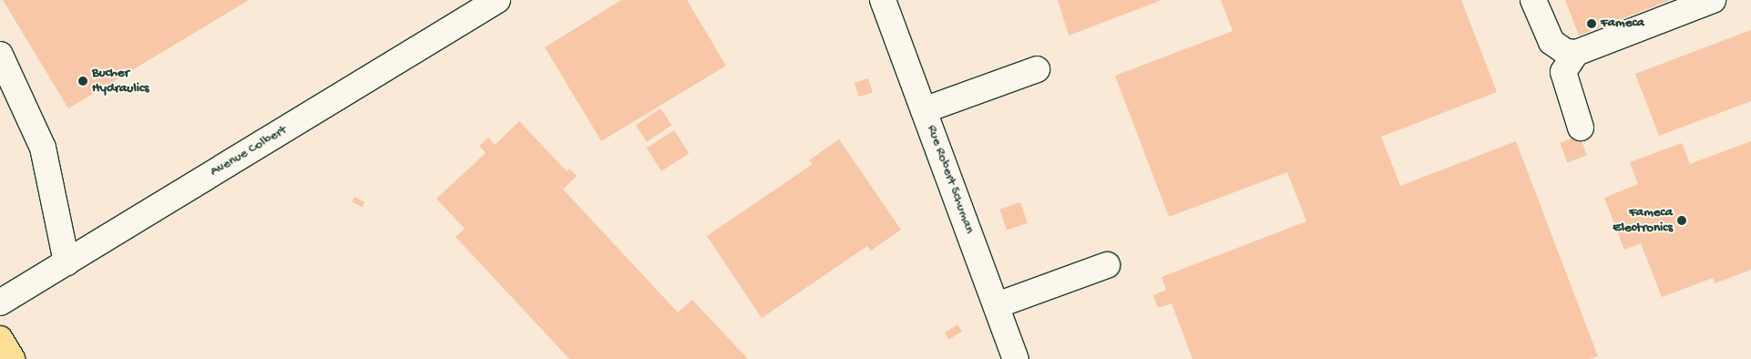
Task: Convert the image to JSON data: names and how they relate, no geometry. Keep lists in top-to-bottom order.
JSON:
{
  "streets": {
    "street": ["Avenue Colbert", "Rue Robert Schuman"]
  },
  "places": ["Fameca", "Bucher Hydraulics", "Fameca Electronics"]
}
